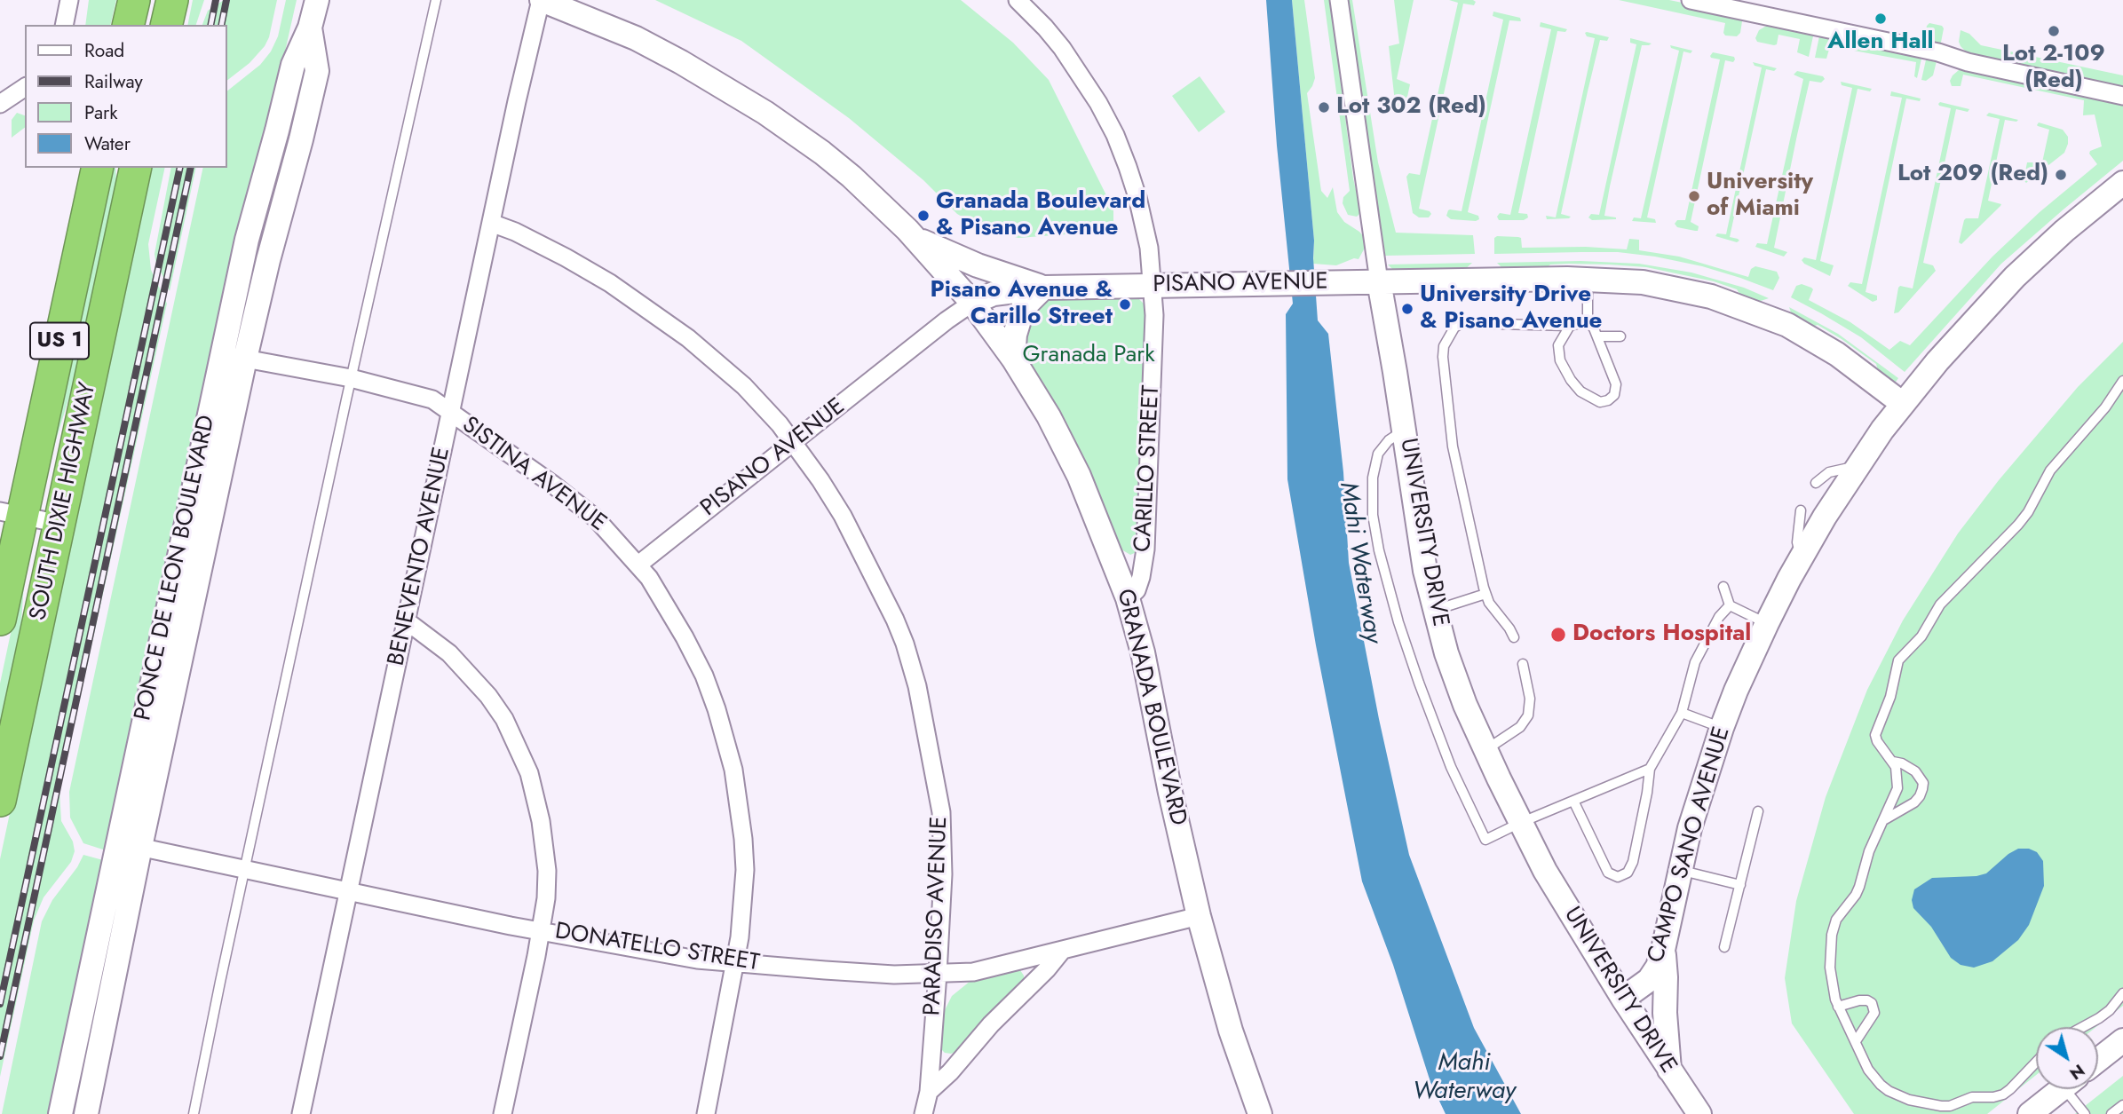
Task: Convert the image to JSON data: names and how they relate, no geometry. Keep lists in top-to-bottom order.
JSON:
{
  "streets": {
    "highway": ["US 1", "SOUTH DIXIE HIGHWAY"],
    "street": [
      "PISANO AVENUE",
      "CARILLO STREET",
      "SISTINA AVENUE",
      "UNIVERSITY DRIVE",
      "BENEVENTO AVENUE",
      "PONCE DE LEON BOULEVARD",
      "GRANADA BOULEVARD",
      "CAMPO SANO AVENUE",
      "PARADISO AVENUE",
      "DONATELLO STREET"
    ]
  },
  "crossings": [
    ["PISANO AVENUE", "CARILLO STREET"],
    ["PISANO AVENUE", "SISTINA AVENUE"],
    ["PISANO AVENUE", "UNIVERSITY DRIVE"],
    ["PISANO AVENUE", "GRANADA BOULEVARD"],
    ["PISANO AVENUE", "CAMPO SANO AVENUE"],
    ["PISANO AVENUE", "PARADISO AVENUE"],
    ["CARILLO STREET", "GRANADA BOULEVARD"],
    ["SISTINA AVENUE", "BENEVENTO AVENUE"],
    ["SISTINA AVENUE", "PONCE DE LEON BOULEVARD"],
    ["SISTINA AVENUE", "DONATELLO STREET"],
    ["UNIVERSITY DRIVE", "CAMPO SANO AVENUE"],
    ["BENEVENTO AVENUE", "GRANADA BOULEVARD"],
    ["BENEVENTO AVENUE", "PARADISO AVENUE"],
    ["BENEVENTO AVENUE", "DONATELLO STREET"],
    ["PONCE DE LEON BOULEVARD", "DONATELLO STREET"],
    ["GRANADA BOULEVARD", "DONATELLO STREET"],
    ["PARADISO AVENUE", "DONATELLO STREET"]
  ],
  "water": ["Mahi Waterway"],
  "parks": ["Granada Park"],
  "places": [
    "Allen Hall",
    "Lot 2-109 (Red)",
    "Lot 302 (Red)",
    "Lot 209 (Red)",
    "University of Miami",
    "Granada Boulevard & Pisano Avenue",
    "Pisano Avenue & Carillo Street",
    "University Drive & Pisano Avenue",
    "Doctors Hospital"
  ],
  "legend": [
    "Road",
    "Railway",
    "Park",
    "Water"
  ],
  "north": "bottom right"
}
